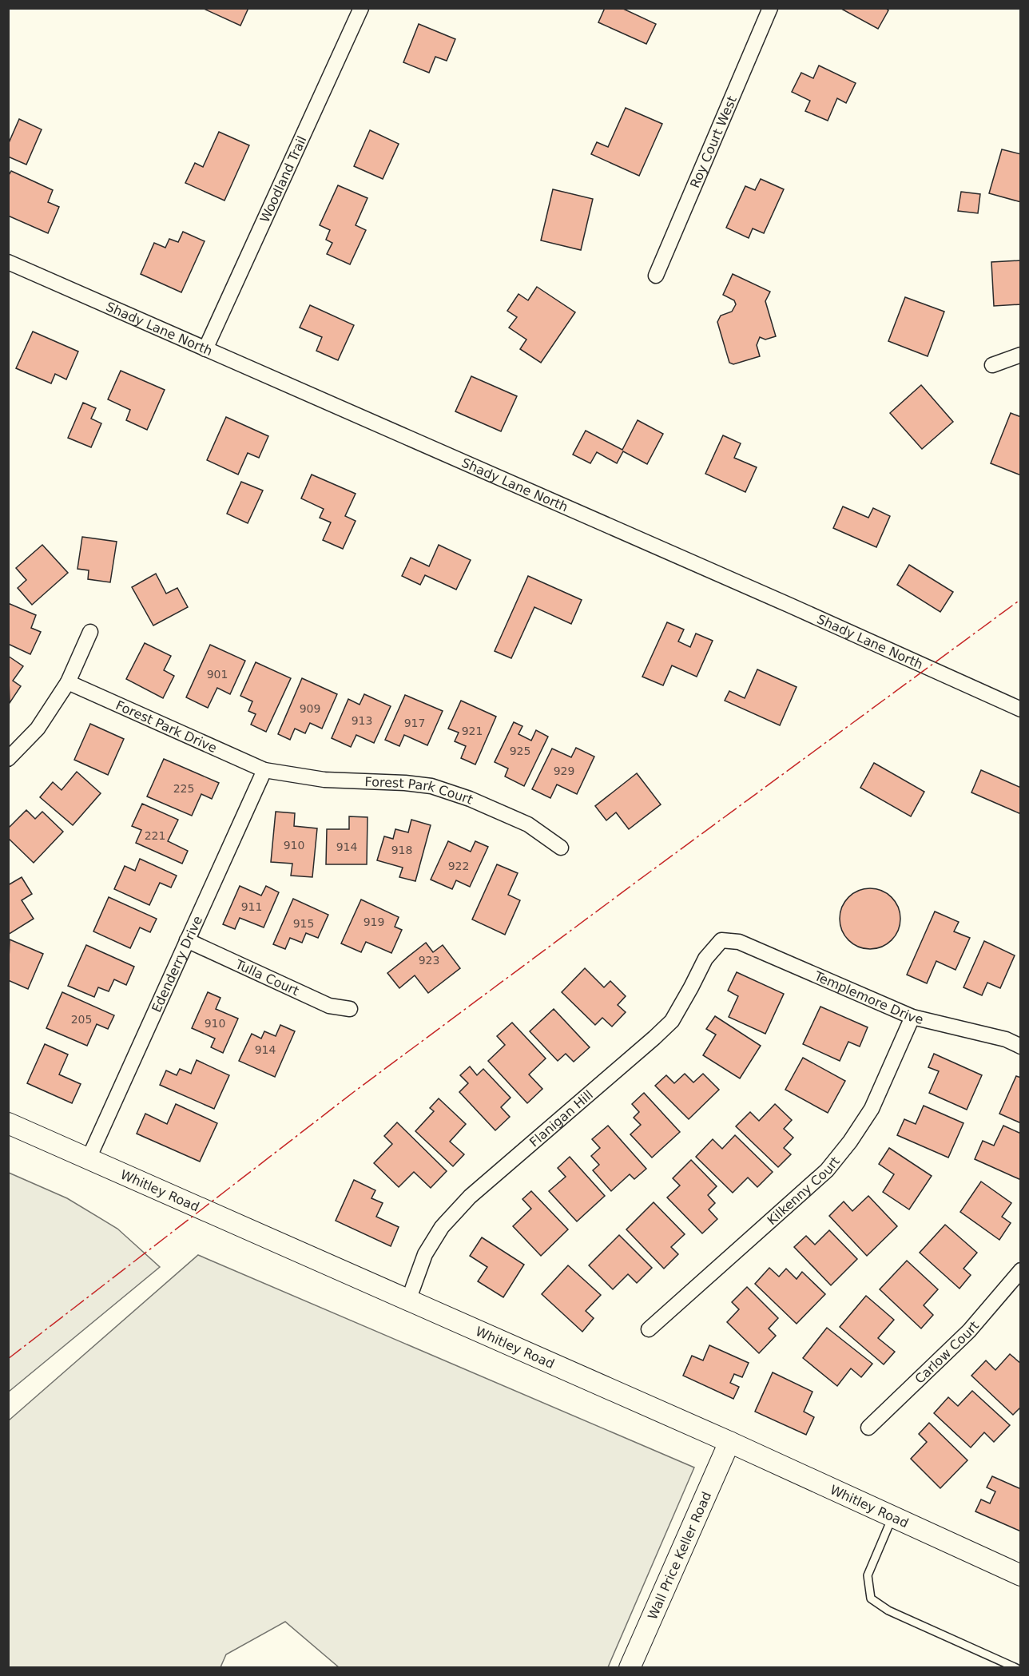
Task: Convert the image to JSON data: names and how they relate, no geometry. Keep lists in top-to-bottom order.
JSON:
{
  "streets": {
    "street": [
      "Roy Court West",
      "Woodland Trail",
      "Shady Lane North",
      "Forest Park Drive",
      "Forest Park Court",
      "Edenderry Drive",
      "Tulla Court",
      "Templemore Drive",
      "Flanigan Hill",
      "Whitley Road",
      "Kilkenny Court",
      "Carlow Court",
      "Wall Price Keller Road"
    ]
  },
  "crossings": [
    ["Woodland Trail", "Shady Lane North"],
    ["Forest Park Drive", "Forest Park Court"],
    ["Forest Park Drive", "Edenderry Drive"],
    ["Forest Park Court", "Edenderry Drive"],
    ["Edenderry Drive", "Tulla Court"],
    ["Edenderry Drive", "Whitley Road"],
    ["Templemore Drive", "Flanigan Hill"],
    ["Templemore Drive", "Kilkenny Court"],
    ["Flanigan Hill", "Whitley Road"],
    ["Whitley Road", "Wall Price Keller Road"]
  ],
  "house_numbers": [
    "901",
    "909",
    "913",
    "917",
    "921",
    "925",
    "929",
    "225",
    "221",
    "910",
    "914",
    "918",
    "922",
    "911",
    "919",
    "915",
    "923",
    "205",
    "910",
    "914"
  ]
}
